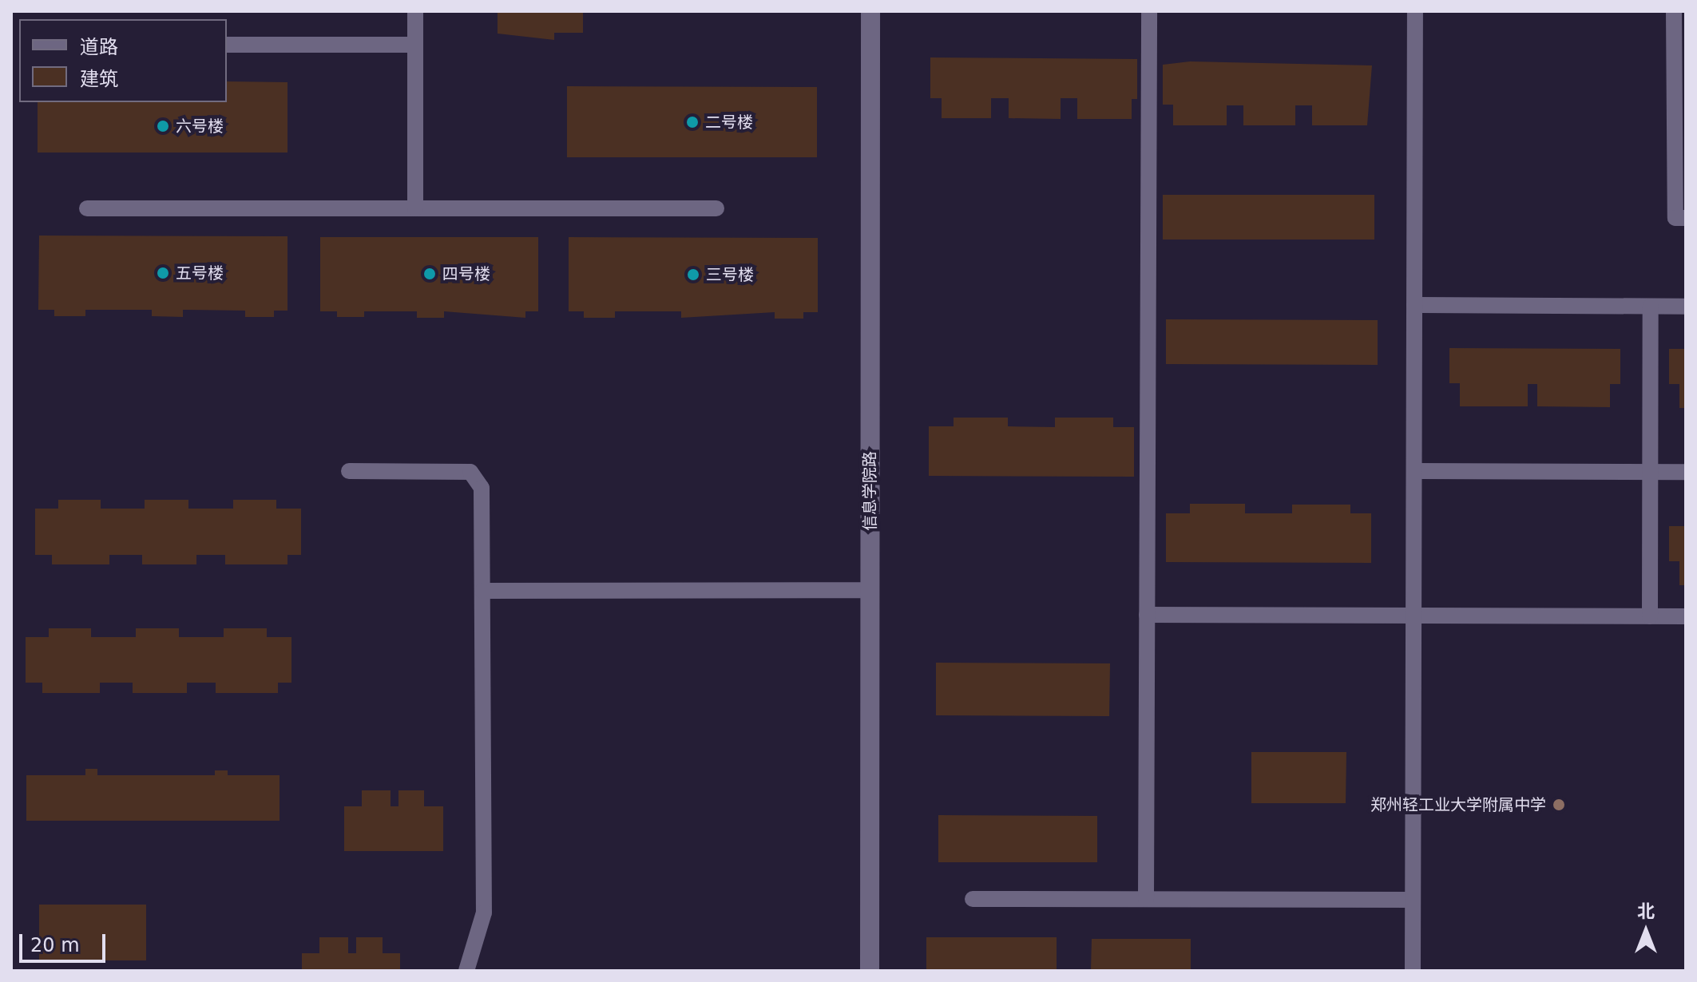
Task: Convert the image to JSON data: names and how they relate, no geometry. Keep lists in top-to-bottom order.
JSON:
{
  "streets": {
    "street": ["信息学院路"]
  },
  "places": [
    "二号楼",
    "六号楼",
    "五号楼",
    "四号楼",
    "三号楼",
    "郑州轻工业大学附属中学"
  ],
  "legend": ["道路", "建筑"],
  "scale_bar": "20 m",
  "north": "top"
}
